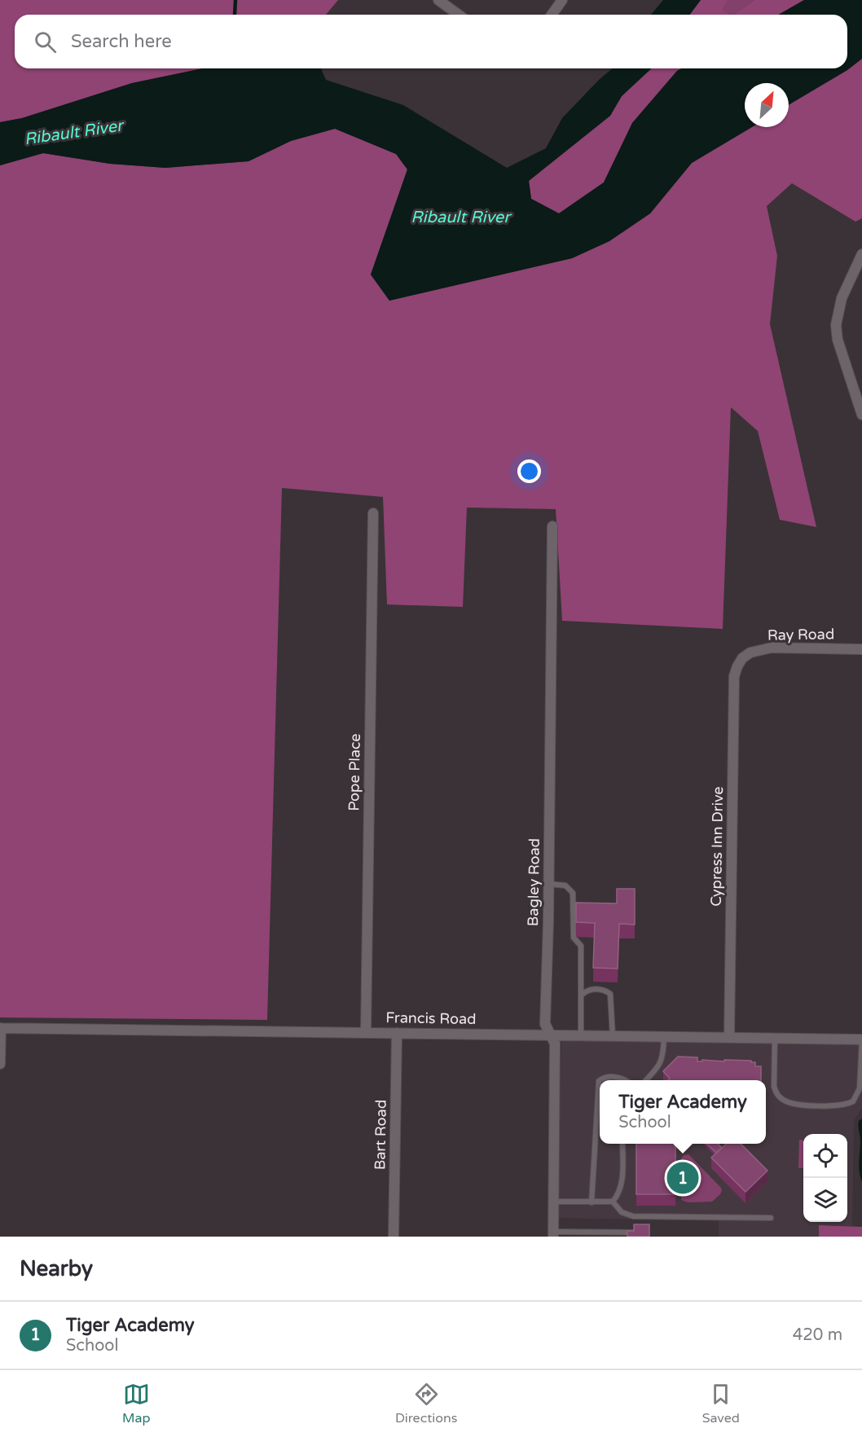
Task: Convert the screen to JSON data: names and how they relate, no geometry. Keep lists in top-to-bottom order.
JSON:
{
  "streets": {
    "street": [
      "Ray Road",
      "Pope Place",
      "Cypress Inn Drive",
      "Bagley Road",
      "Francis Road",
      "Bart Road"
    ]
  },
  "crossings": [
    ["Ray Road", "Cypress Inn Drive"],
    ["Pope Place", "Francis Road"],
    ["Cypress Inn Drive", "Francis Road"],
    ["Bagley Road", "Francis Road"],
    ["Francis Road", "Bart Road"]
  ],
  "water": ["Ribault River"],
  "north": "top right",
  "page": {
    "search": "Search here",
    "popup": ["Tiger Academy", "School"],
    "pins": "1",
    "heading": "Nearby",
    "list": [
      {
        "mark": "1",
        "name": "Tiger Academy",
        "note": "School",
        "value": "420 m"
      }
    ],
    "nav": ["Map", "Directions", "Saved"]
  }
}
